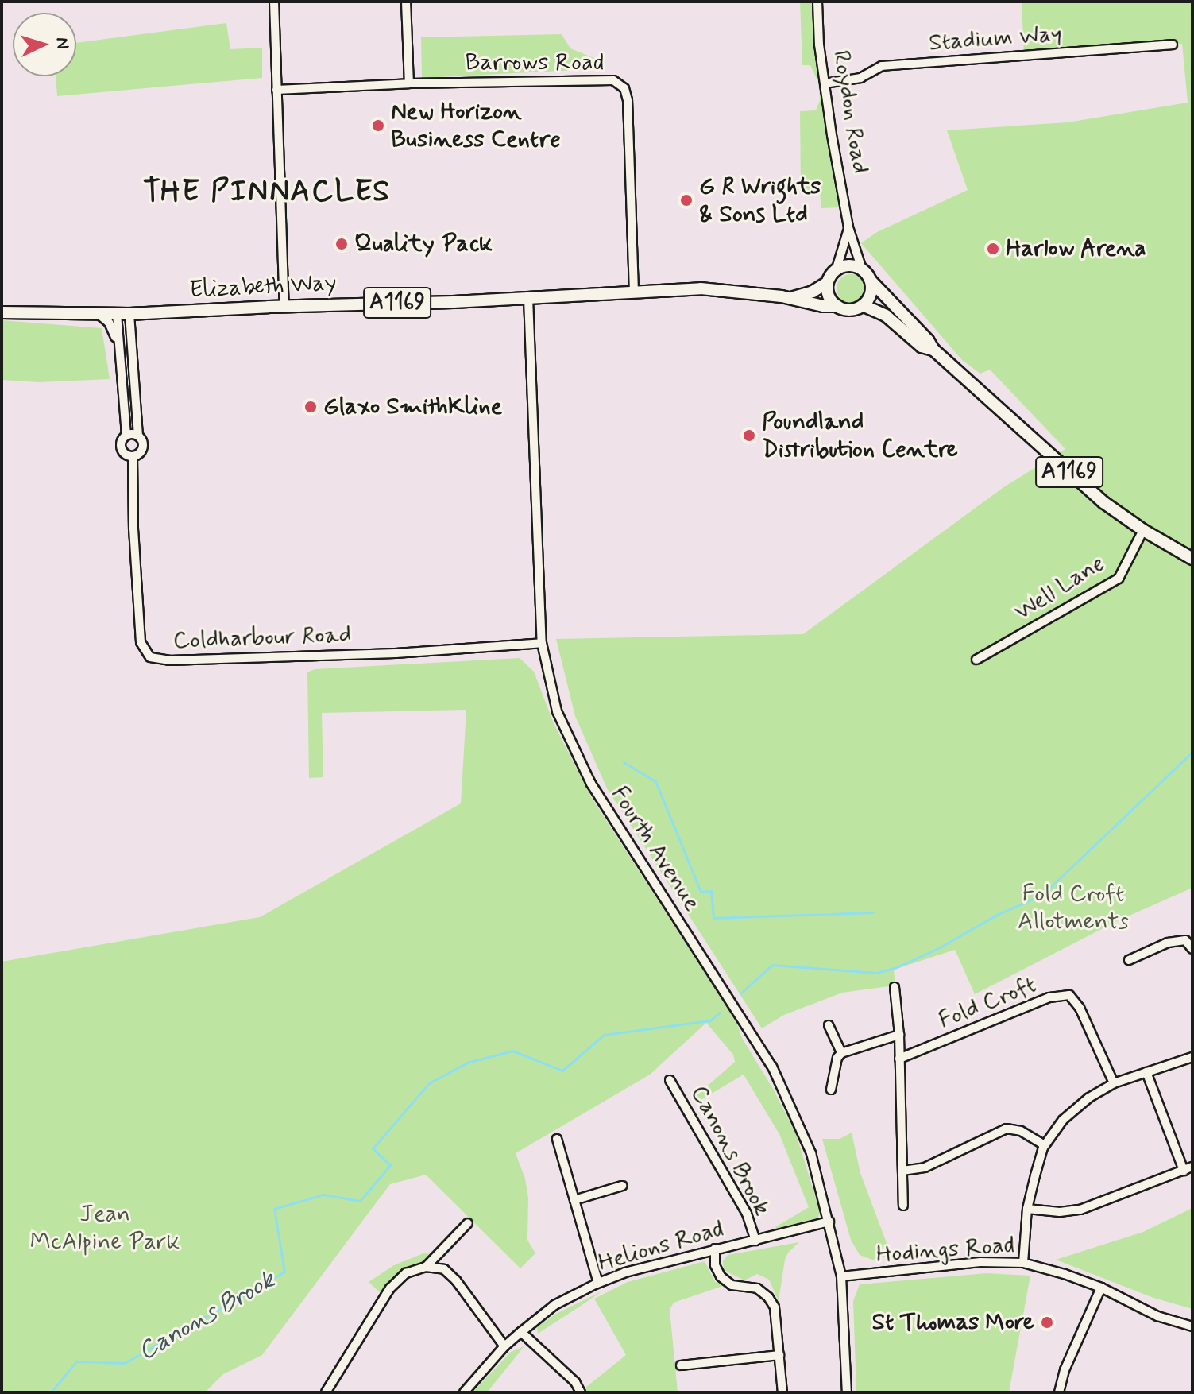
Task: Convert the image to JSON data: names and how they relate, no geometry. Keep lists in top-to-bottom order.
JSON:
{
  "streets": {
    "main road": ["Elizabeth Way", "A1169"],
    "street": [
      "Stadium Way",
      "Barrows Road",
      "Roydon Road",
      "Well Lane",
      "Coldharbour Road",
      "Fourth Avenue",
      "Fold Croft",
      "Canons Brook",
      "Helions Road",
      "Hodings Road"
    ]
  },
  "crossings": [
    ["Stadium Way", "Roydon Road"],
    ["Barrows Road", "Elizabeth Way"],
    ["Roydon Road", "Elizabeth Way"],
    ["Roydon Road", "A1169"],
    ["Elizabeth Way", "A1169"],
    ["Elizabeth Way", "Coldharbour Road"],
    ["Elizabeth Way", "Fourth Avenue"],
    ["A1169", "Well Lane"],
    ["Coldharbour Road", "Fourth Avenue"],
    ["Fourth Avenue", "Helions Road"],
    ["Fourth Avenue", "Hodings Road"],
    ["Canons Brook", "Helions Road"]
  ],
  "districts": ["THE PINNACLES"],
  "water": ["Canons Brook"],
  "parks": ["Fold Croft Allotments", "Jean McAlpine Park"],
  "places": [
    "New Horizon Business Centre",
    "G R Wrights & Sons Ltd",
    "Quality Pack",
    "Harlow Arena",
    "Glaxo SmithKline",
    "Poundland Distribution Centre",
    "St Thomas More"
  ],
  "north": "right"
}
